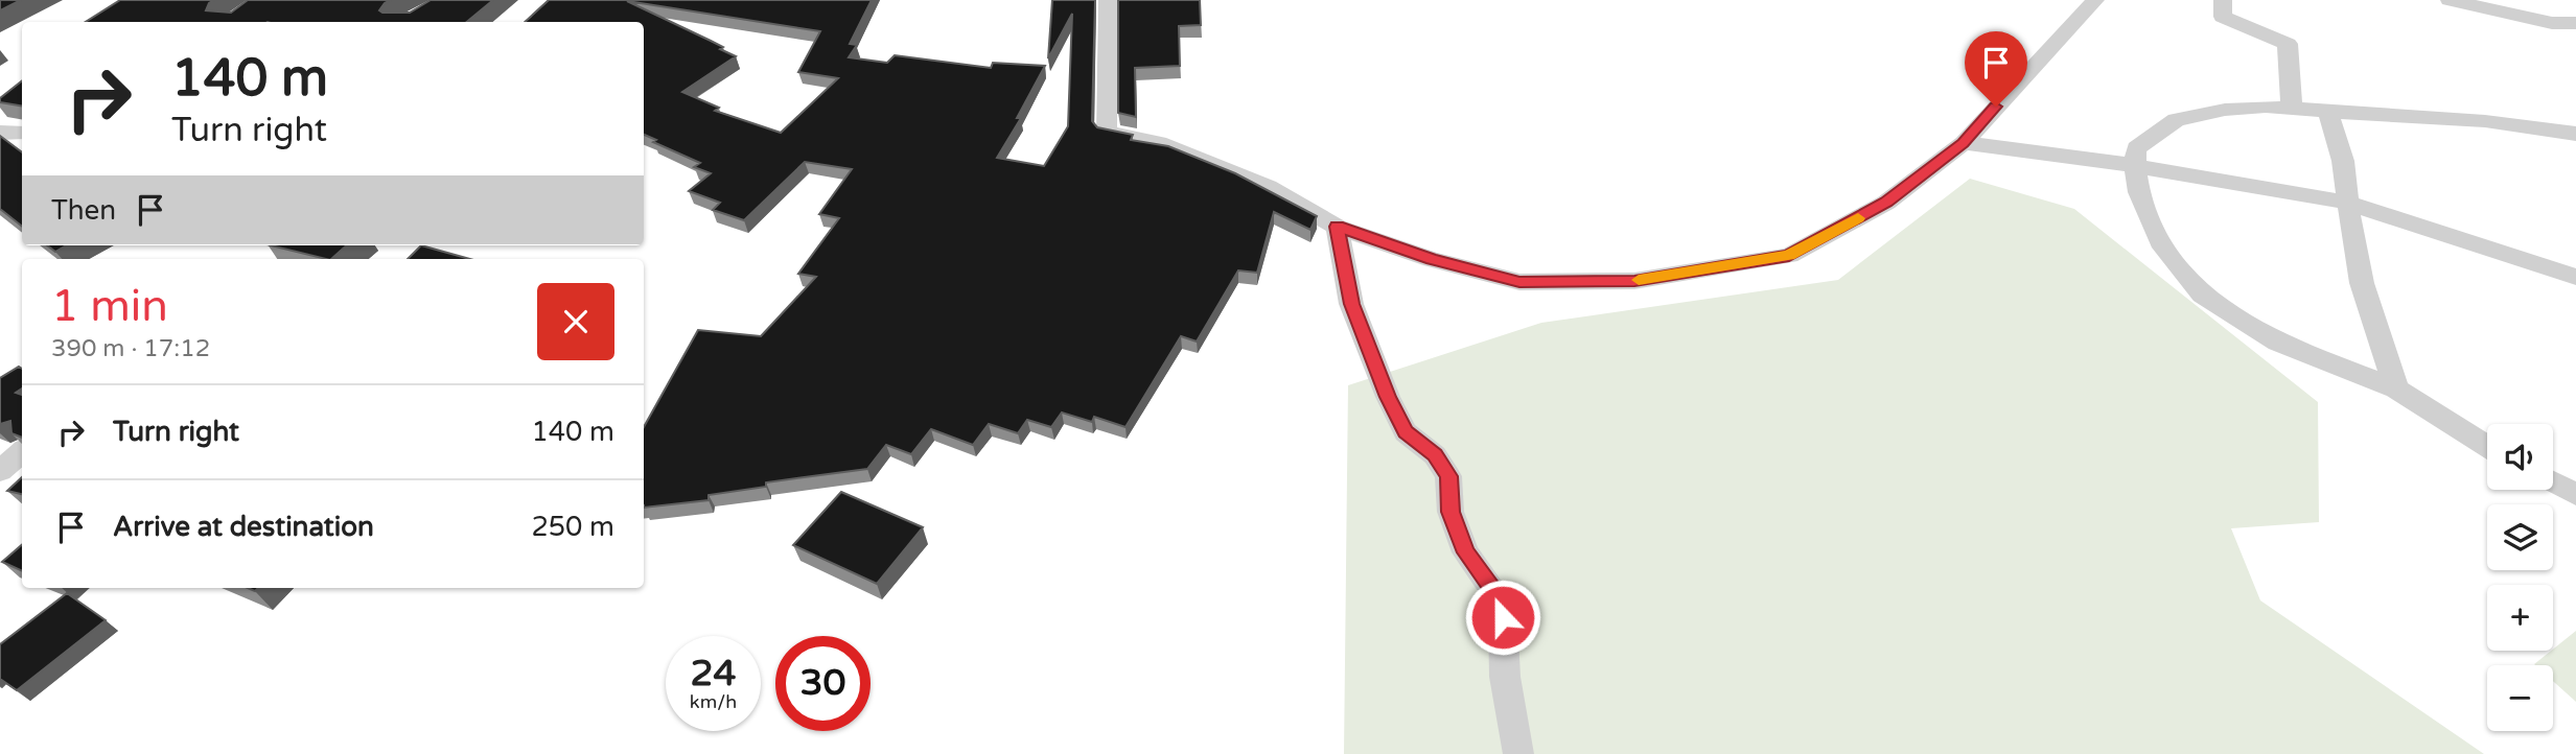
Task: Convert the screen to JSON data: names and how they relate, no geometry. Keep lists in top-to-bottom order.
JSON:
{
  "page": {
    "turn": ["140 m", "Turn right"],
    "then": "Then",
    "heading": ["1 min", "390 m · 17:12"],
    "list": [
      {
        "name": "Turn right",
        "value": "140 m"
      },
      {
        "name": "Arrive at destination",
        "value": "250 m"
      }
    ],
    "map_buttons": ["+", "−"],
    "speed": "24 km/h",
    "limit": "30"
  }
}
